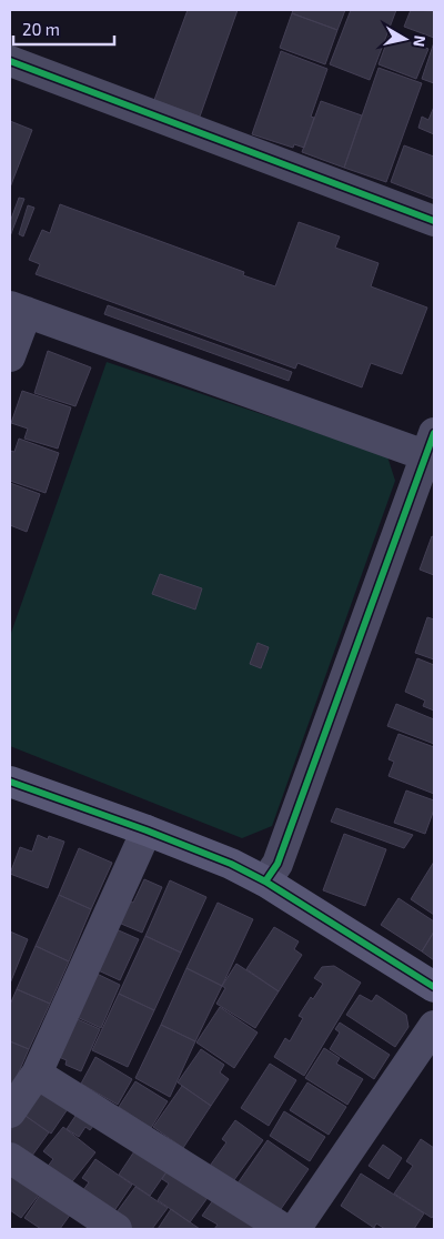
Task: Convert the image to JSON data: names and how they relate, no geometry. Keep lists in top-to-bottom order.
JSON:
{
  "scale_bar": "20 m",
  "north": "right"
}
